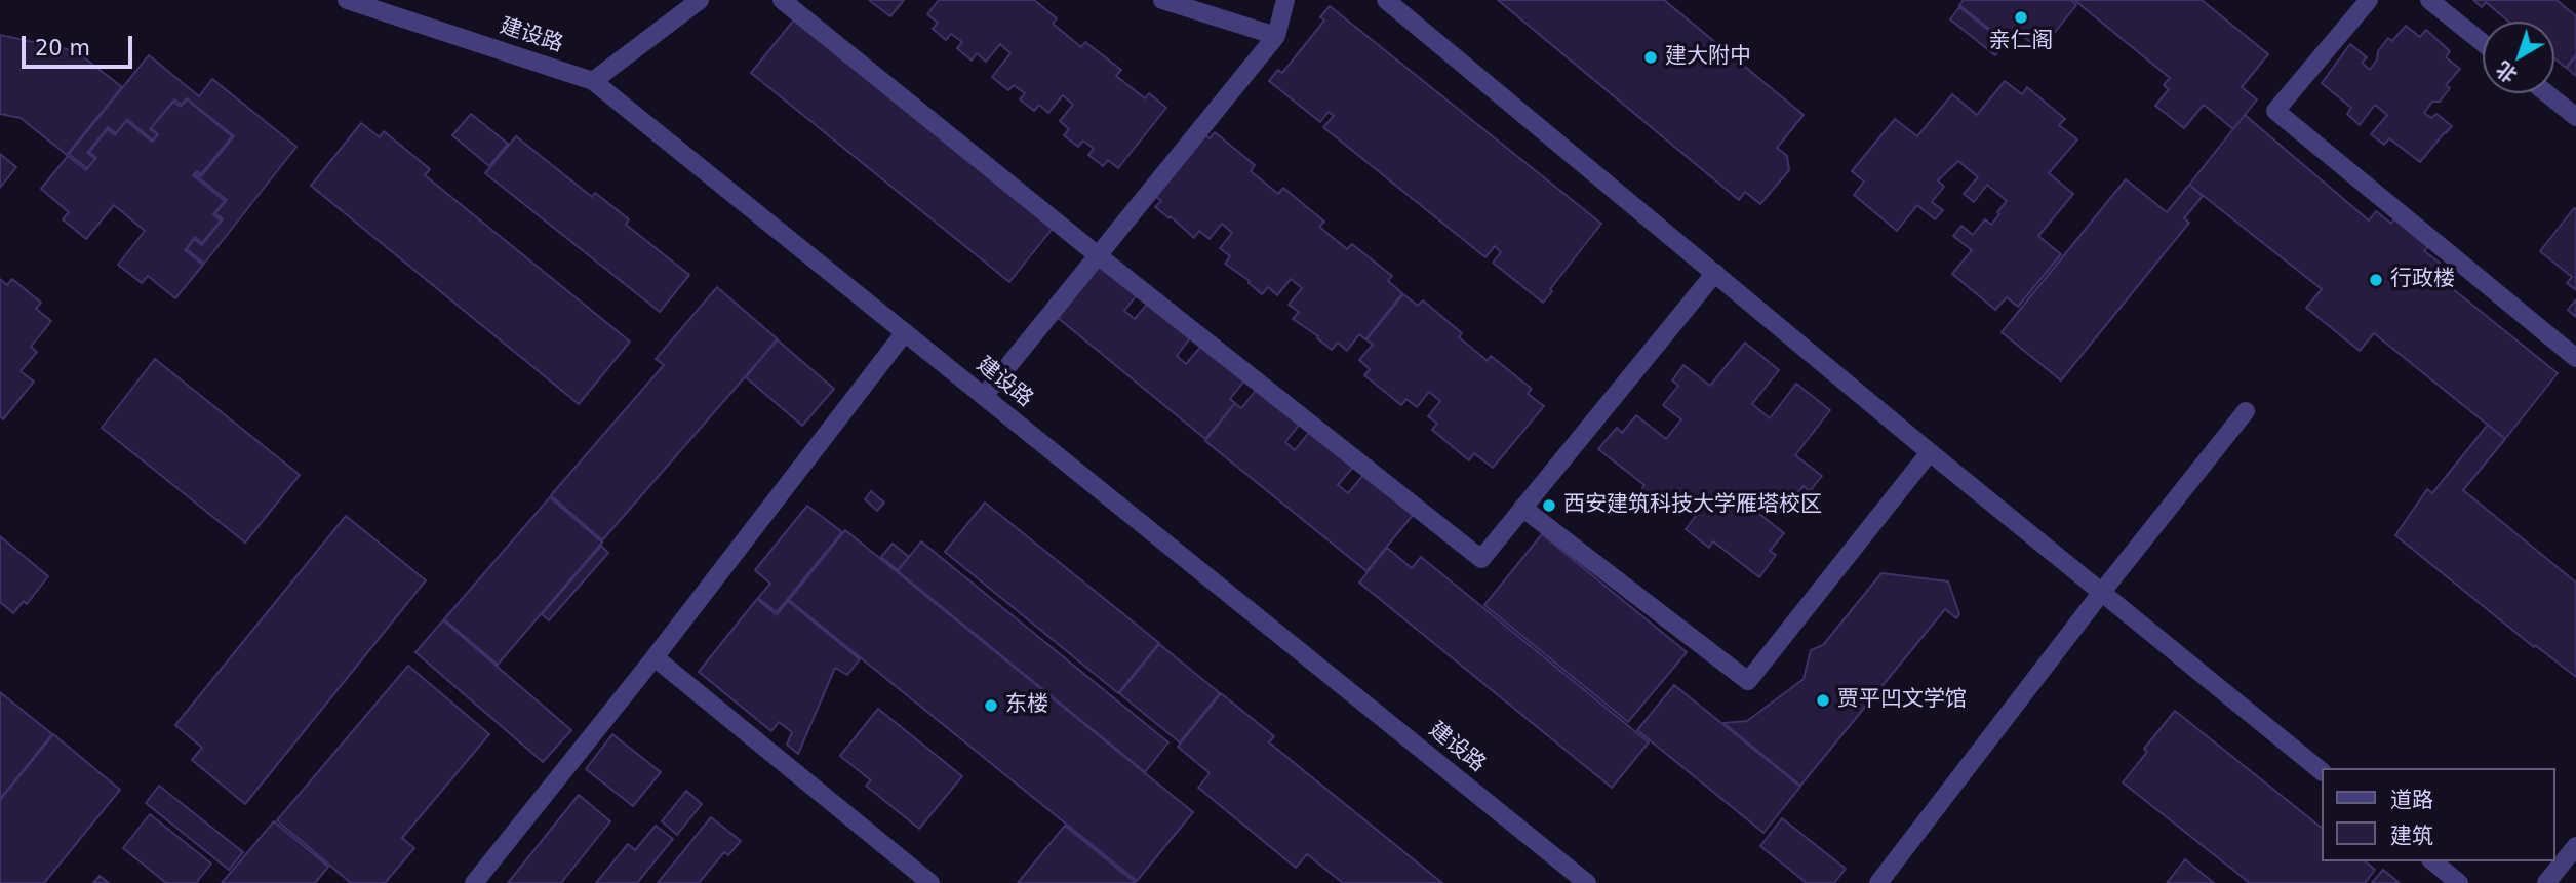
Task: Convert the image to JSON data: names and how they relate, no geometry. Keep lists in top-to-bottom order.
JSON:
{
  "streets": {
    "street": ["建设路"]
  },
  "places": [
    "亲仁阁",
    "建大附中",
    "行政楼",
    "西安建筑科技大学雁塔校区",
    "贾平凹文学馆",
    "东楼"
  ],
  "legend": ["道路", "建筑"],
  "scale_bar": "20 m",
  "north": "bottom left"
}
